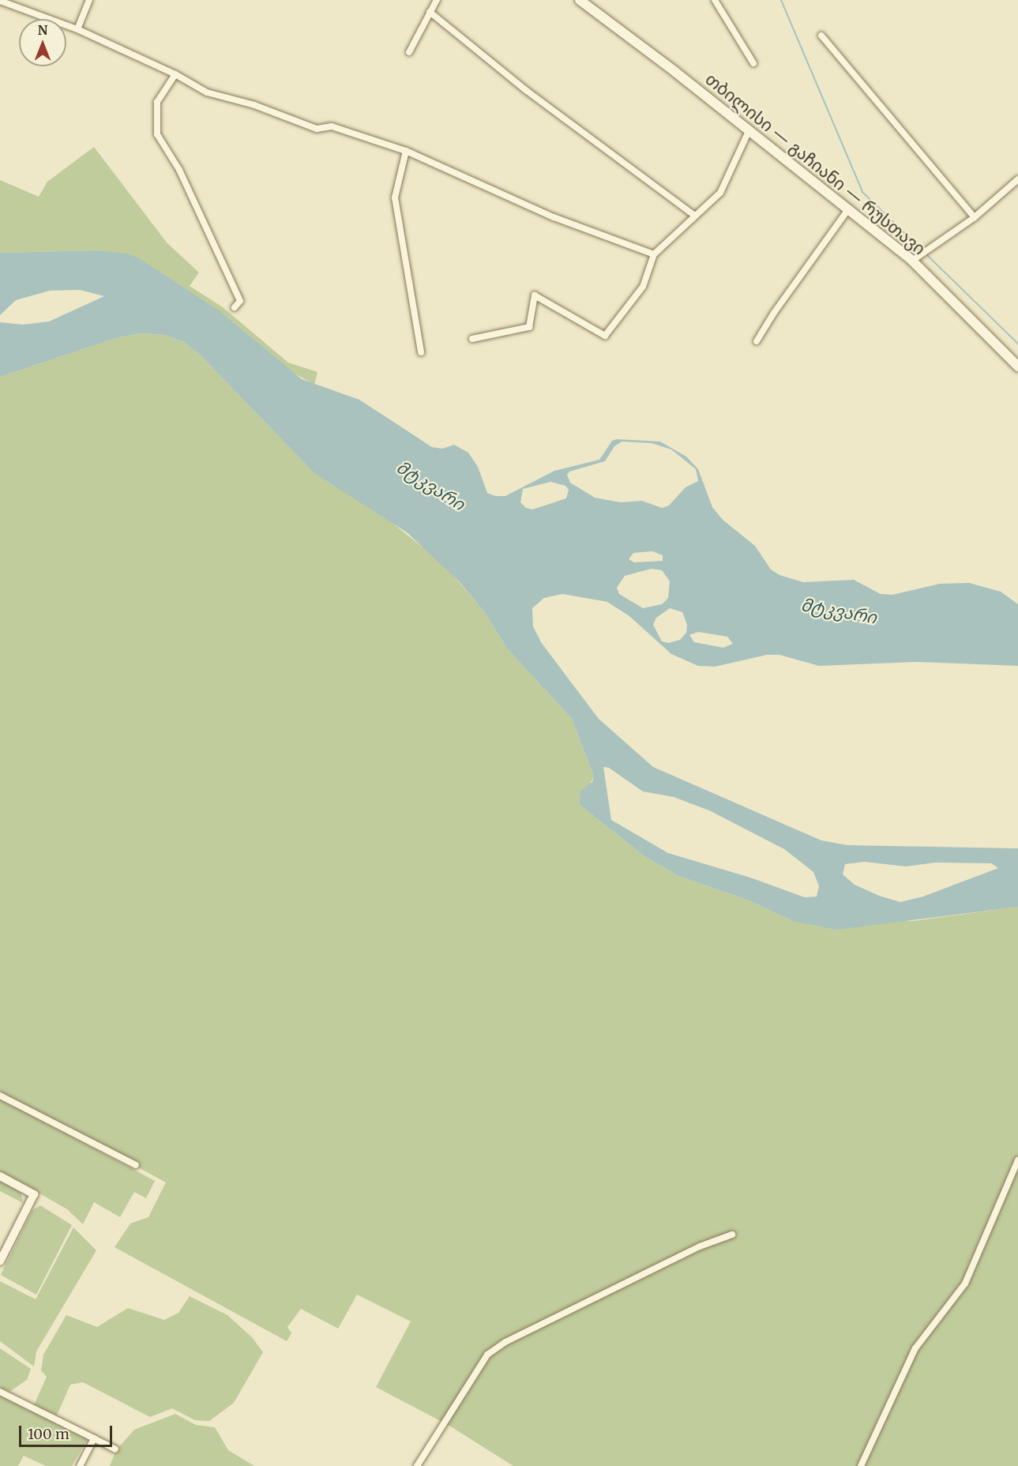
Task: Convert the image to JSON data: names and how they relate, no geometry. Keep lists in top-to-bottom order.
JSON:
{
  "streets": {
    "main road": ["თბილისი — გაჩიანი — რუსთავი"]
  },
  "water": ["მტკვარი"],
  "scale_bar": "100 m",
  "north": "top"
}
